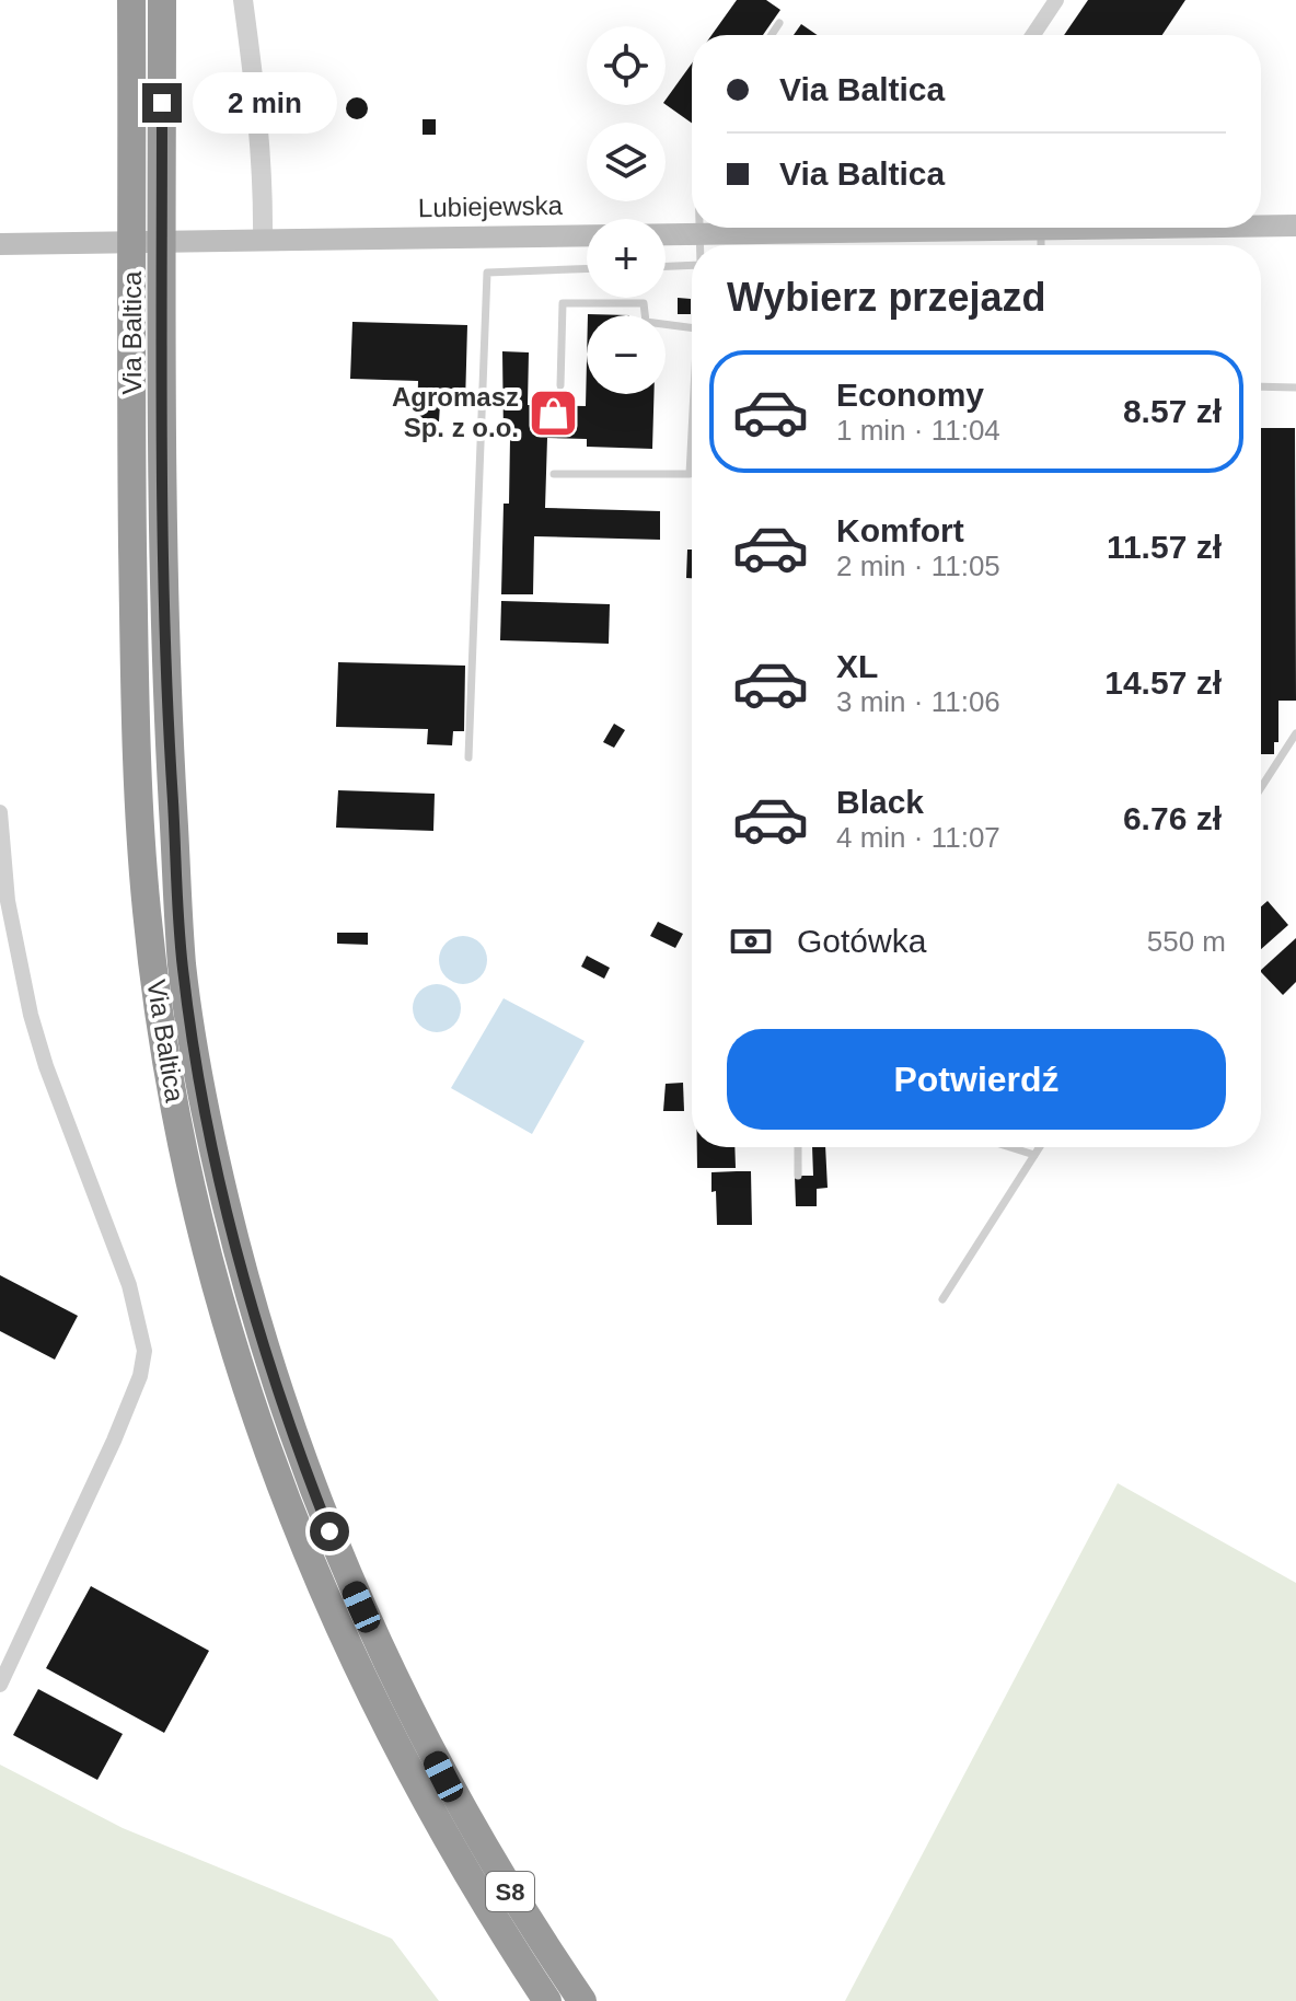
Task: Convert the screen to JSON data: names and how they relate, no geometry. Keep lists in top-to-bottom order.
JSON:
{
  "streets": {
    "highway": ["Via Baltica", "S8"],
    "main road": ["Lubiejewska"]
  },
  "places": {
    "shop": ["Agromasz Sp. z o.o."]
  },
  "page": {
    "map_buttons": ["+", "−"],
    "banner": ["Via Baltica", "Via Baltica"],
    "bubble": "2 min",
    "heading": "Wybierz przejazd",
    "list": [
      {
        "name": "Economy",
        "note": "1 min · 11:04",
        "value": "8.57 zł"
      },
      {
        "name": "Komfort",
        "note": "2 min · 11:05",
        "value": "11.57 zł"
      },
      {
        "name": "XL",
        "note": "3 min · 11:06",
        "value": "14.57 zł"
      },
      {
        "name": "Black",
        "note": "4 min · 11:07",
        "value": "6.76 zł"
      }
    ],
    "pay": ["Gotówka", "550 m"],
    "buttons": "Potwierdź"
  }
}
